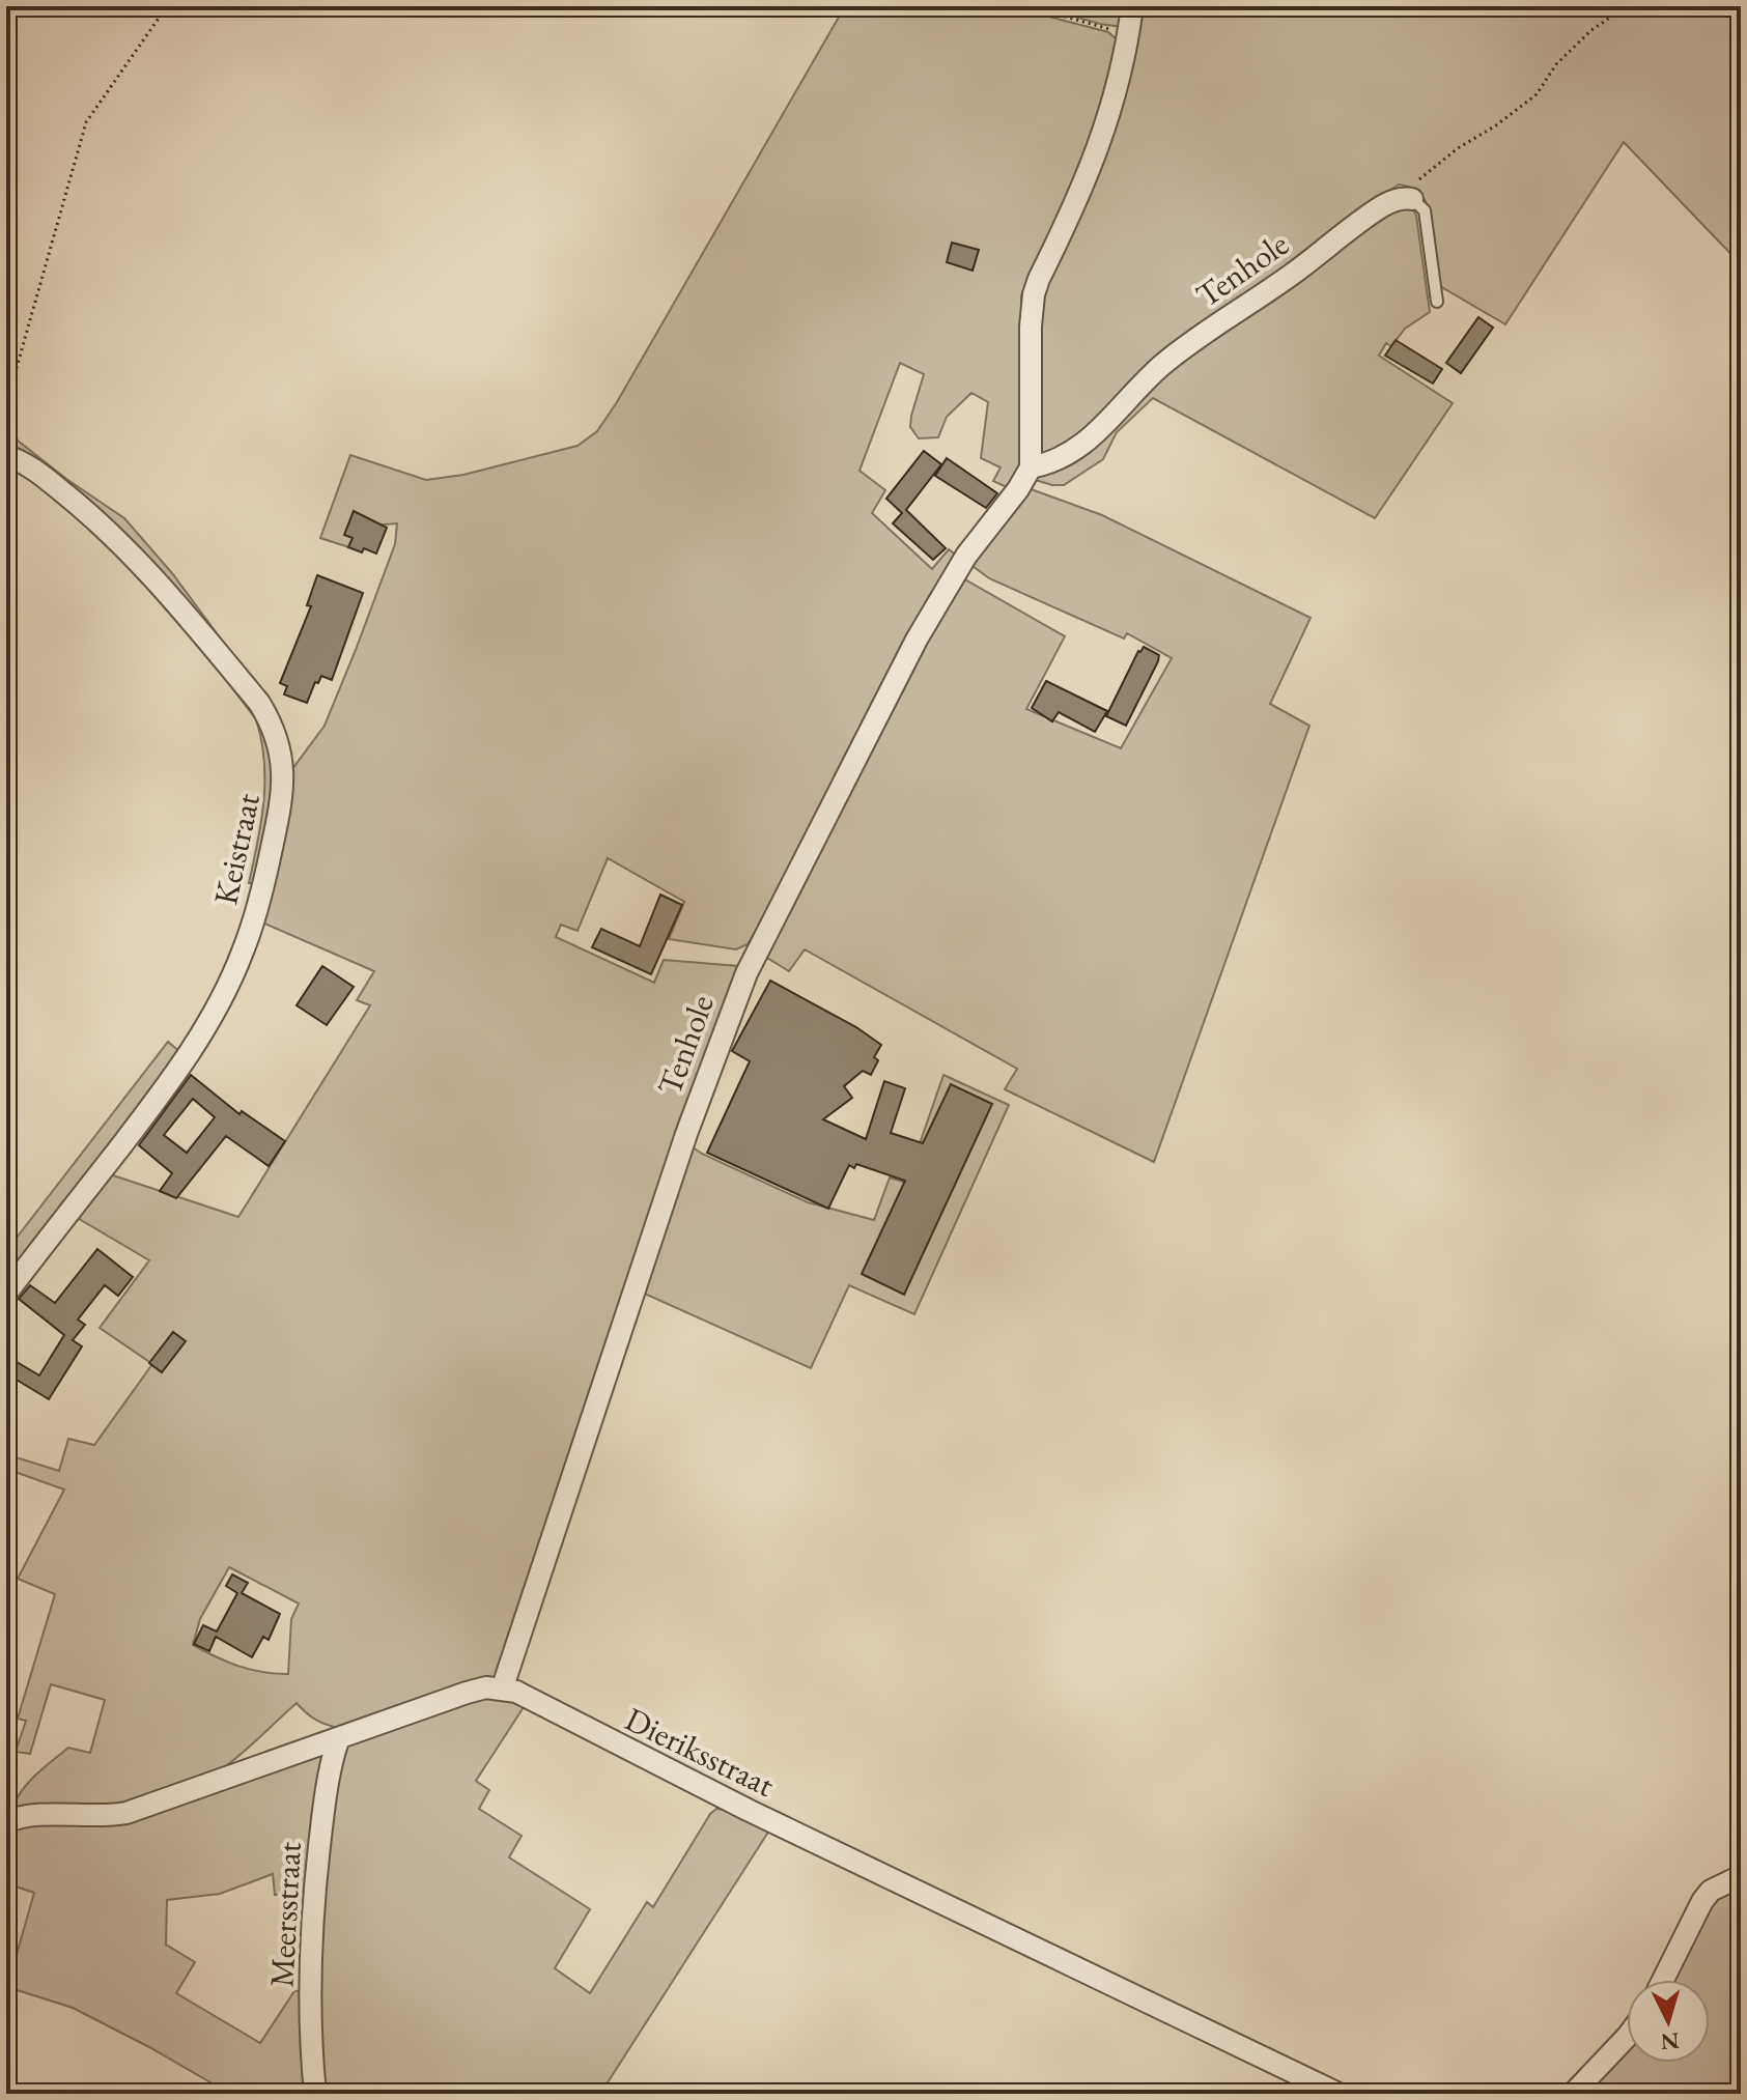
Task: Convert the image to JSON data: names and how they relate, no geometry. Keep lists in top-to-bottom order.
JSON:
{
  "streets": {
    "street": [
      "Tenhole",
      "Keistraat",
      "Dieriksstraat",
      "Meersstraat"
    ]
  },
  "crossings": [
    ["Tenhole", "Dieriksstraat"],
    ["Dieriksstraat", "Meersstraat"]
  ],
  "north": "bottom"
}
